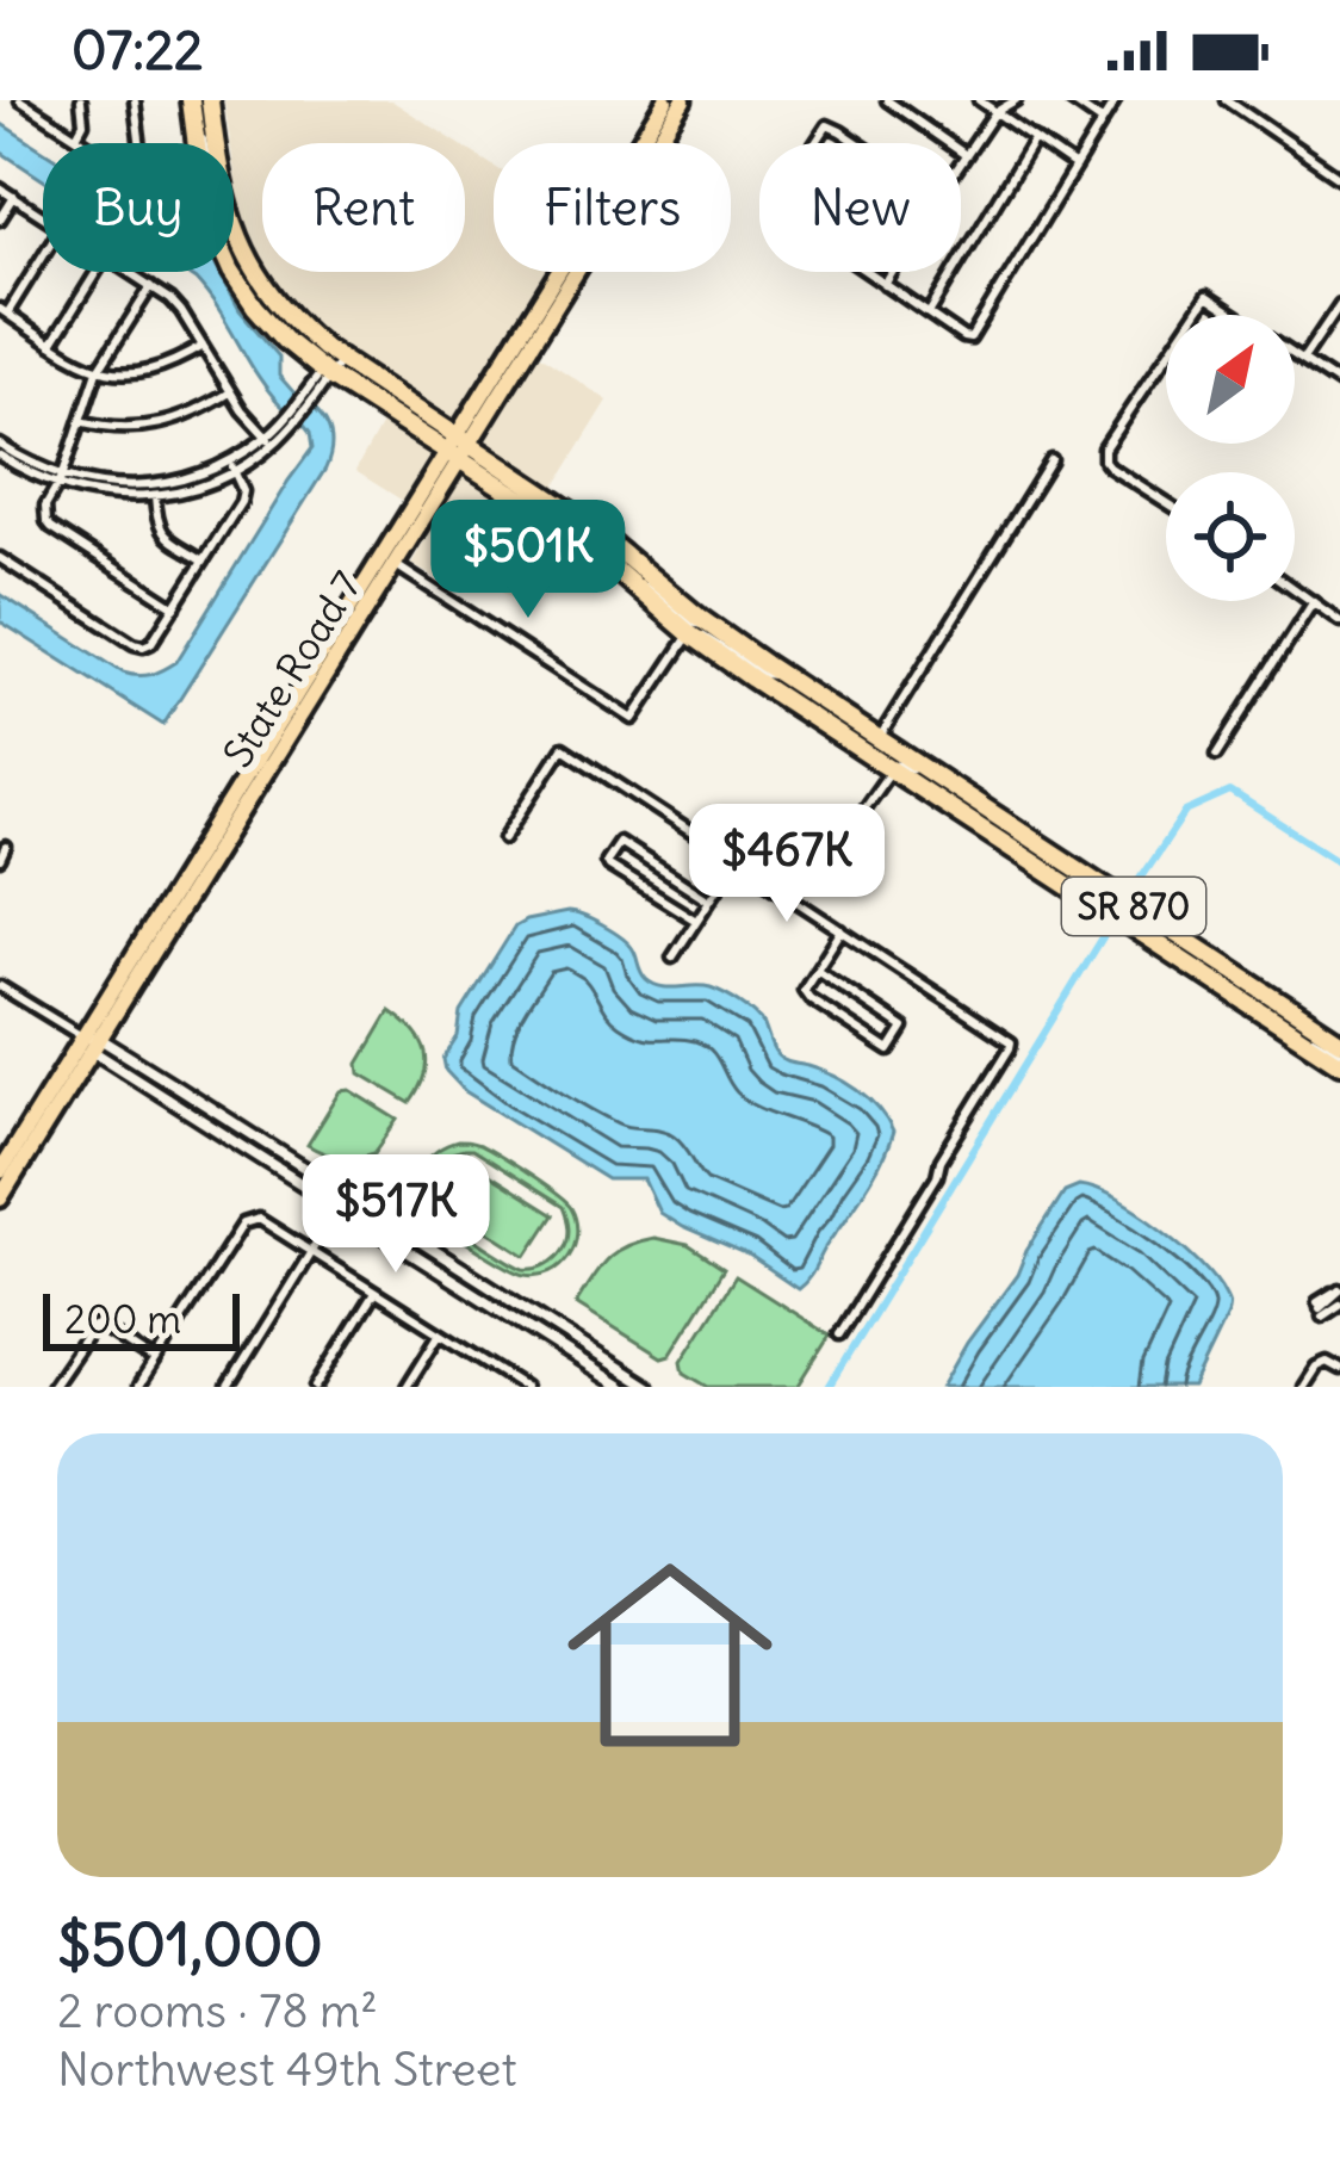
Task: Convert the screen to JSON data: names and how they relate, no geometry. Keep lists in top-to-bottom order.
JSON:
{
  "streets": {
    "highway": ["SR 870"],
    "main road": ["State Road 7"]
  },
  "crossings": [
    ["State Road 7", "SR 870"]
  ],
  "scale_bar": "200 m",
  "north": "top right",
  "page": {
    "status": "07:22",
    "chip": [
      "Buy",
      "Rent",
      "Filters",
      "New"
    ],
    "price": ["$501K", "$467K", "$517K"],
    "scale": "200 m",
    "list": [
      {
        "name": "$501,000",
        "note": "2 rooms · 78 m² · Northwest 49th Street"
      }
    ]
  }
}
